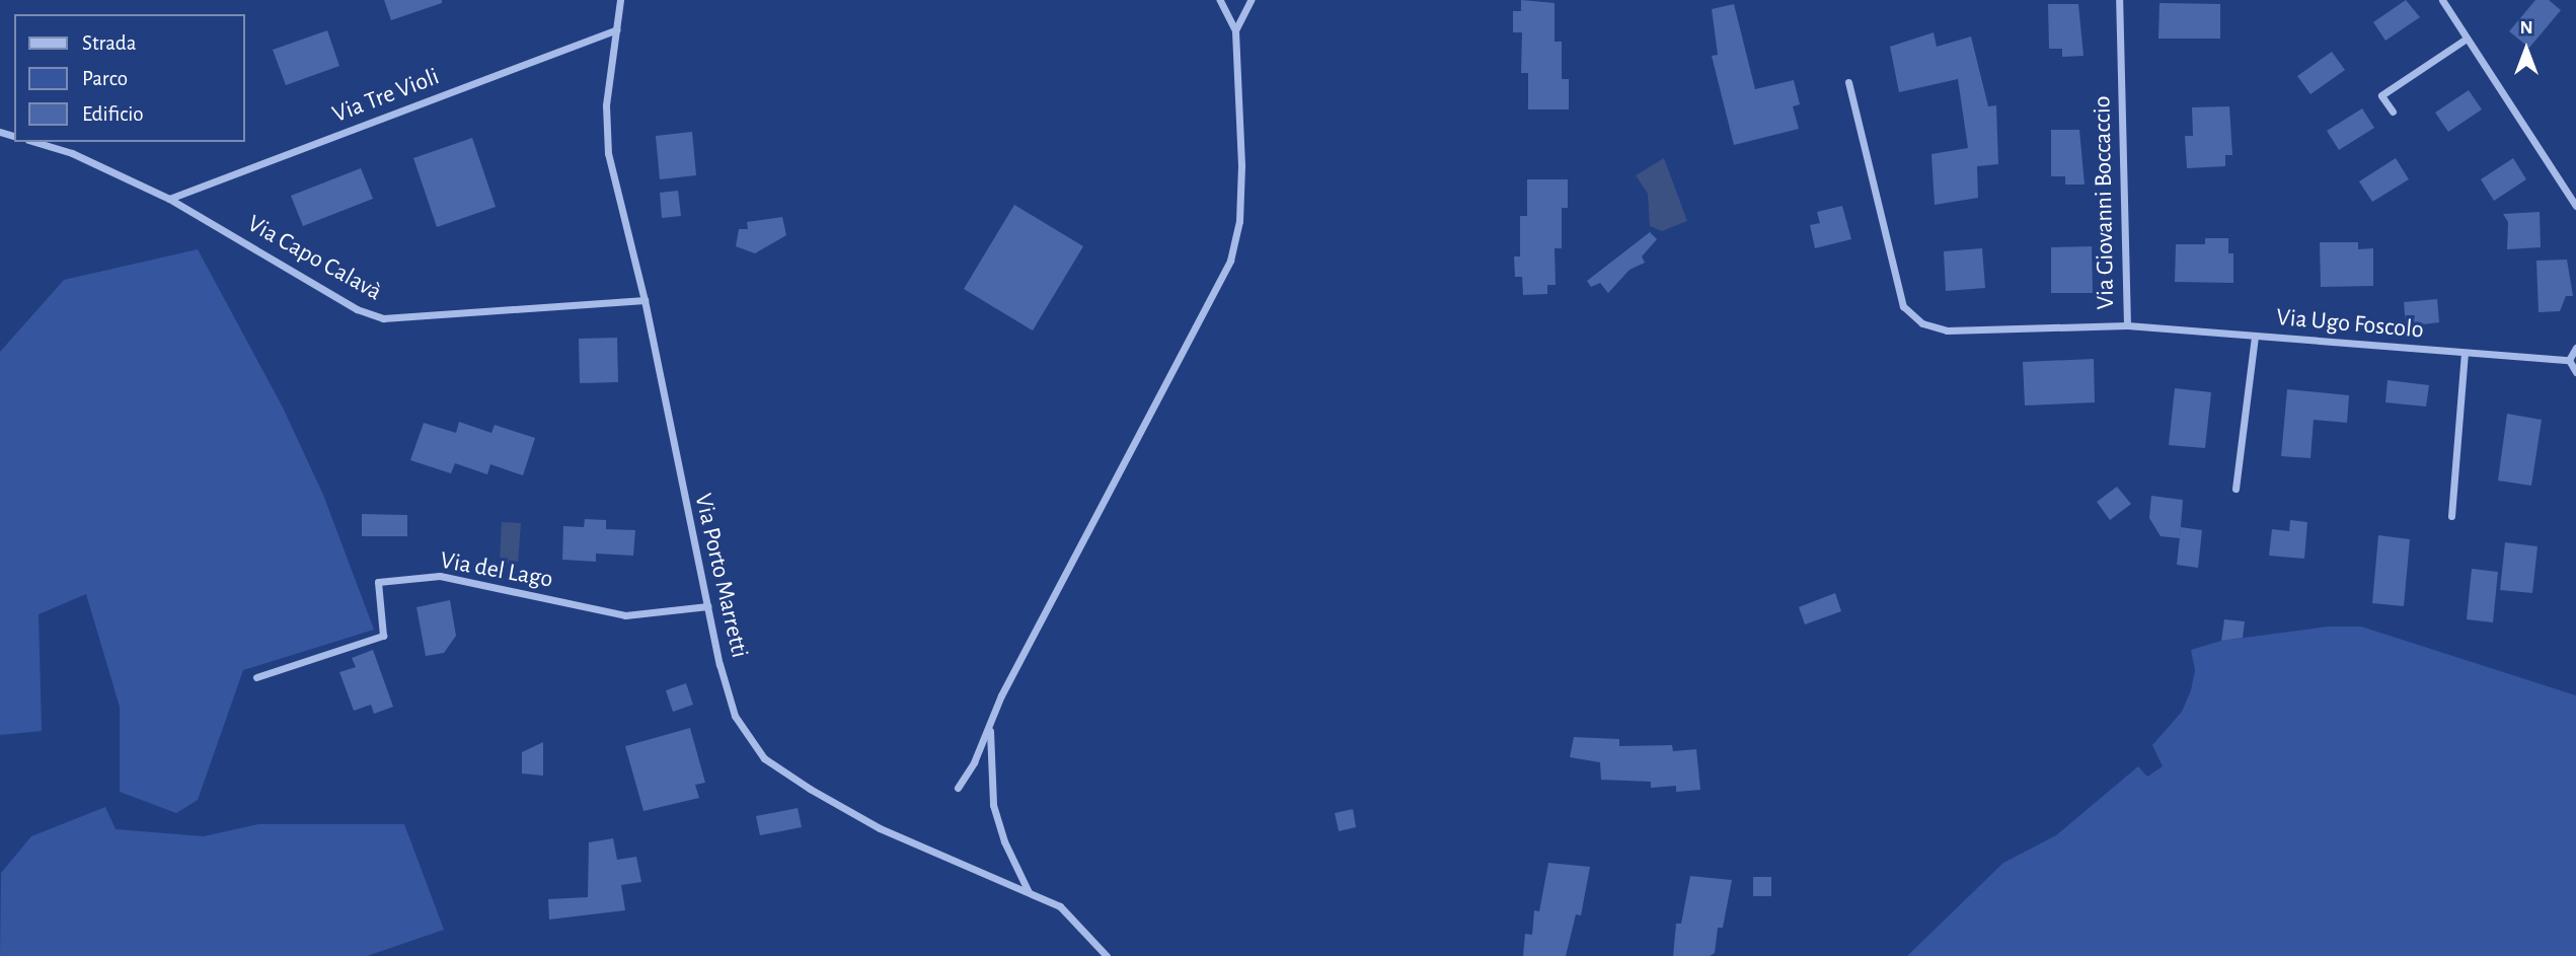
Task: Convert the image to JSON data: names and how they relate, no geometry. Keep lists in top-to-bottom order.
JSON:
{
  "streets": {
    "street": [
      "Via Tre Violi",
      "Via Giovanni Boccaccio",
      "Via Capo Calavà",
      "Via Ugo Foscolo",
      "Via del Lago",
      "Via Porto Marretti"
    ]
  },
  "crossings": [
    ["Via Tre Violi", "Via Capo Calavà"],
    ["Via Tre Violi", "Via Porto Marretti"],
    ["Via Giovanni Boccaccio", "Via Ugo Foscolo"],
    ["Via Capo Calavà", "Via Porto Marretti"],
    ["Via del Lago", "Via Porto Marretti"]
  ],
  "legend": ["Strada", "Parco", "Edificio"],
  "north": "top"
}
